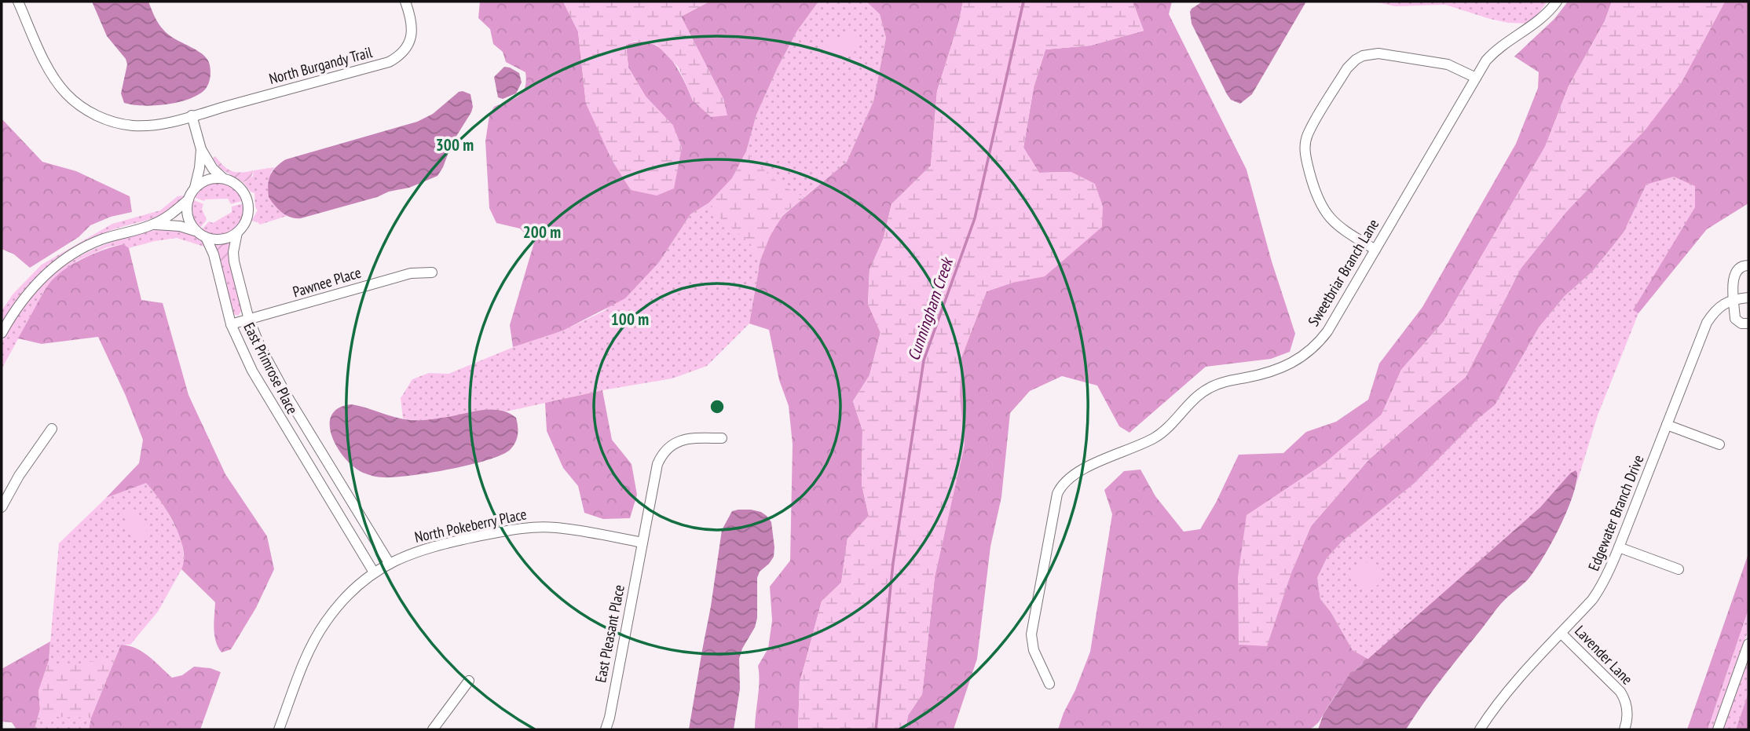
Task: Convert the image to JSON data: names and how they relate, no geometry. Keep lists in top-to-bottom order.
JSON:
{
  "streets": {
    "street": [
      "North Burgandy Trail",
      "Sweetbriar Branch Lane",
      "Pawnee Place",
      "East Primrose Place",
      "Edgewater Branch Drive",
      "North Pokeberry Place",
      "East Pleasant Place",
      "Lavender Lane"
    ]
  },
  "crossings": [
    ["Pawnee Place", "East Primrose Place"],
    ["East Primrose Place", "North Pokeberry Place"],
    ["Edgewater Branch Drive", "Lavender Lane"],
    ["North Pokeberry Place", "East Pleasant Place"]
  ],
  "water": ["Cunningham Creek"],
  "rings": ["300 m", "200 m", "100 m"]
}
